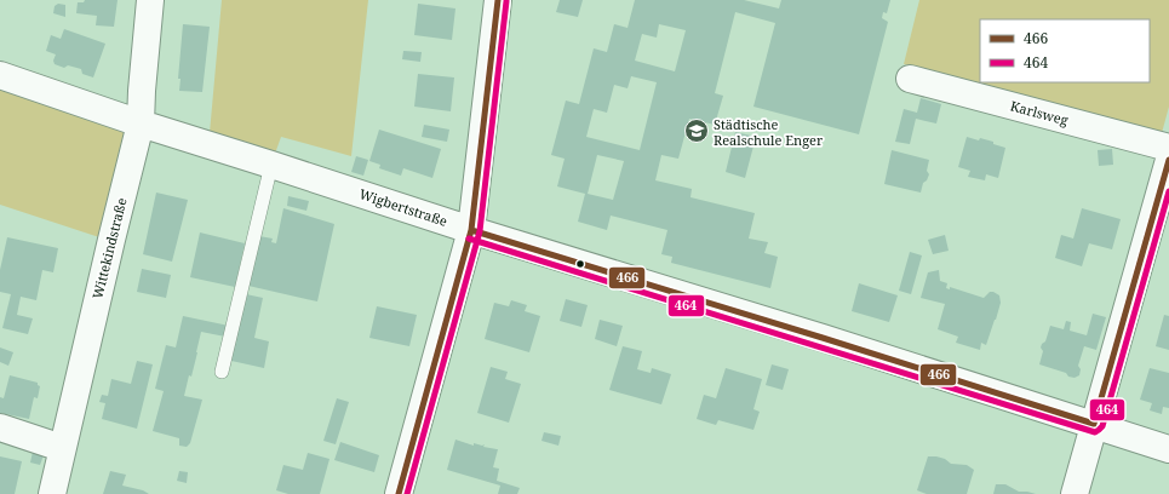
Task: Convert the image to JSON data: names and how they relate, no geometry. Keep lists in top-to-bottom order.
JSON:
{
  "streets": {
    "street": ["Karlsweg", "Wigbertstraße", "Wittekindstraße"]
  },
  "crossings": [
    ["Wigbertstraße", "Wittekindstraße"]
  ],
  "places": {
    "school or university": ["Städtische Realschule Enger"]
  },
  "lines": ["transit line 466", "transit line 464"],
  "legend": ["466", "464"]
}
